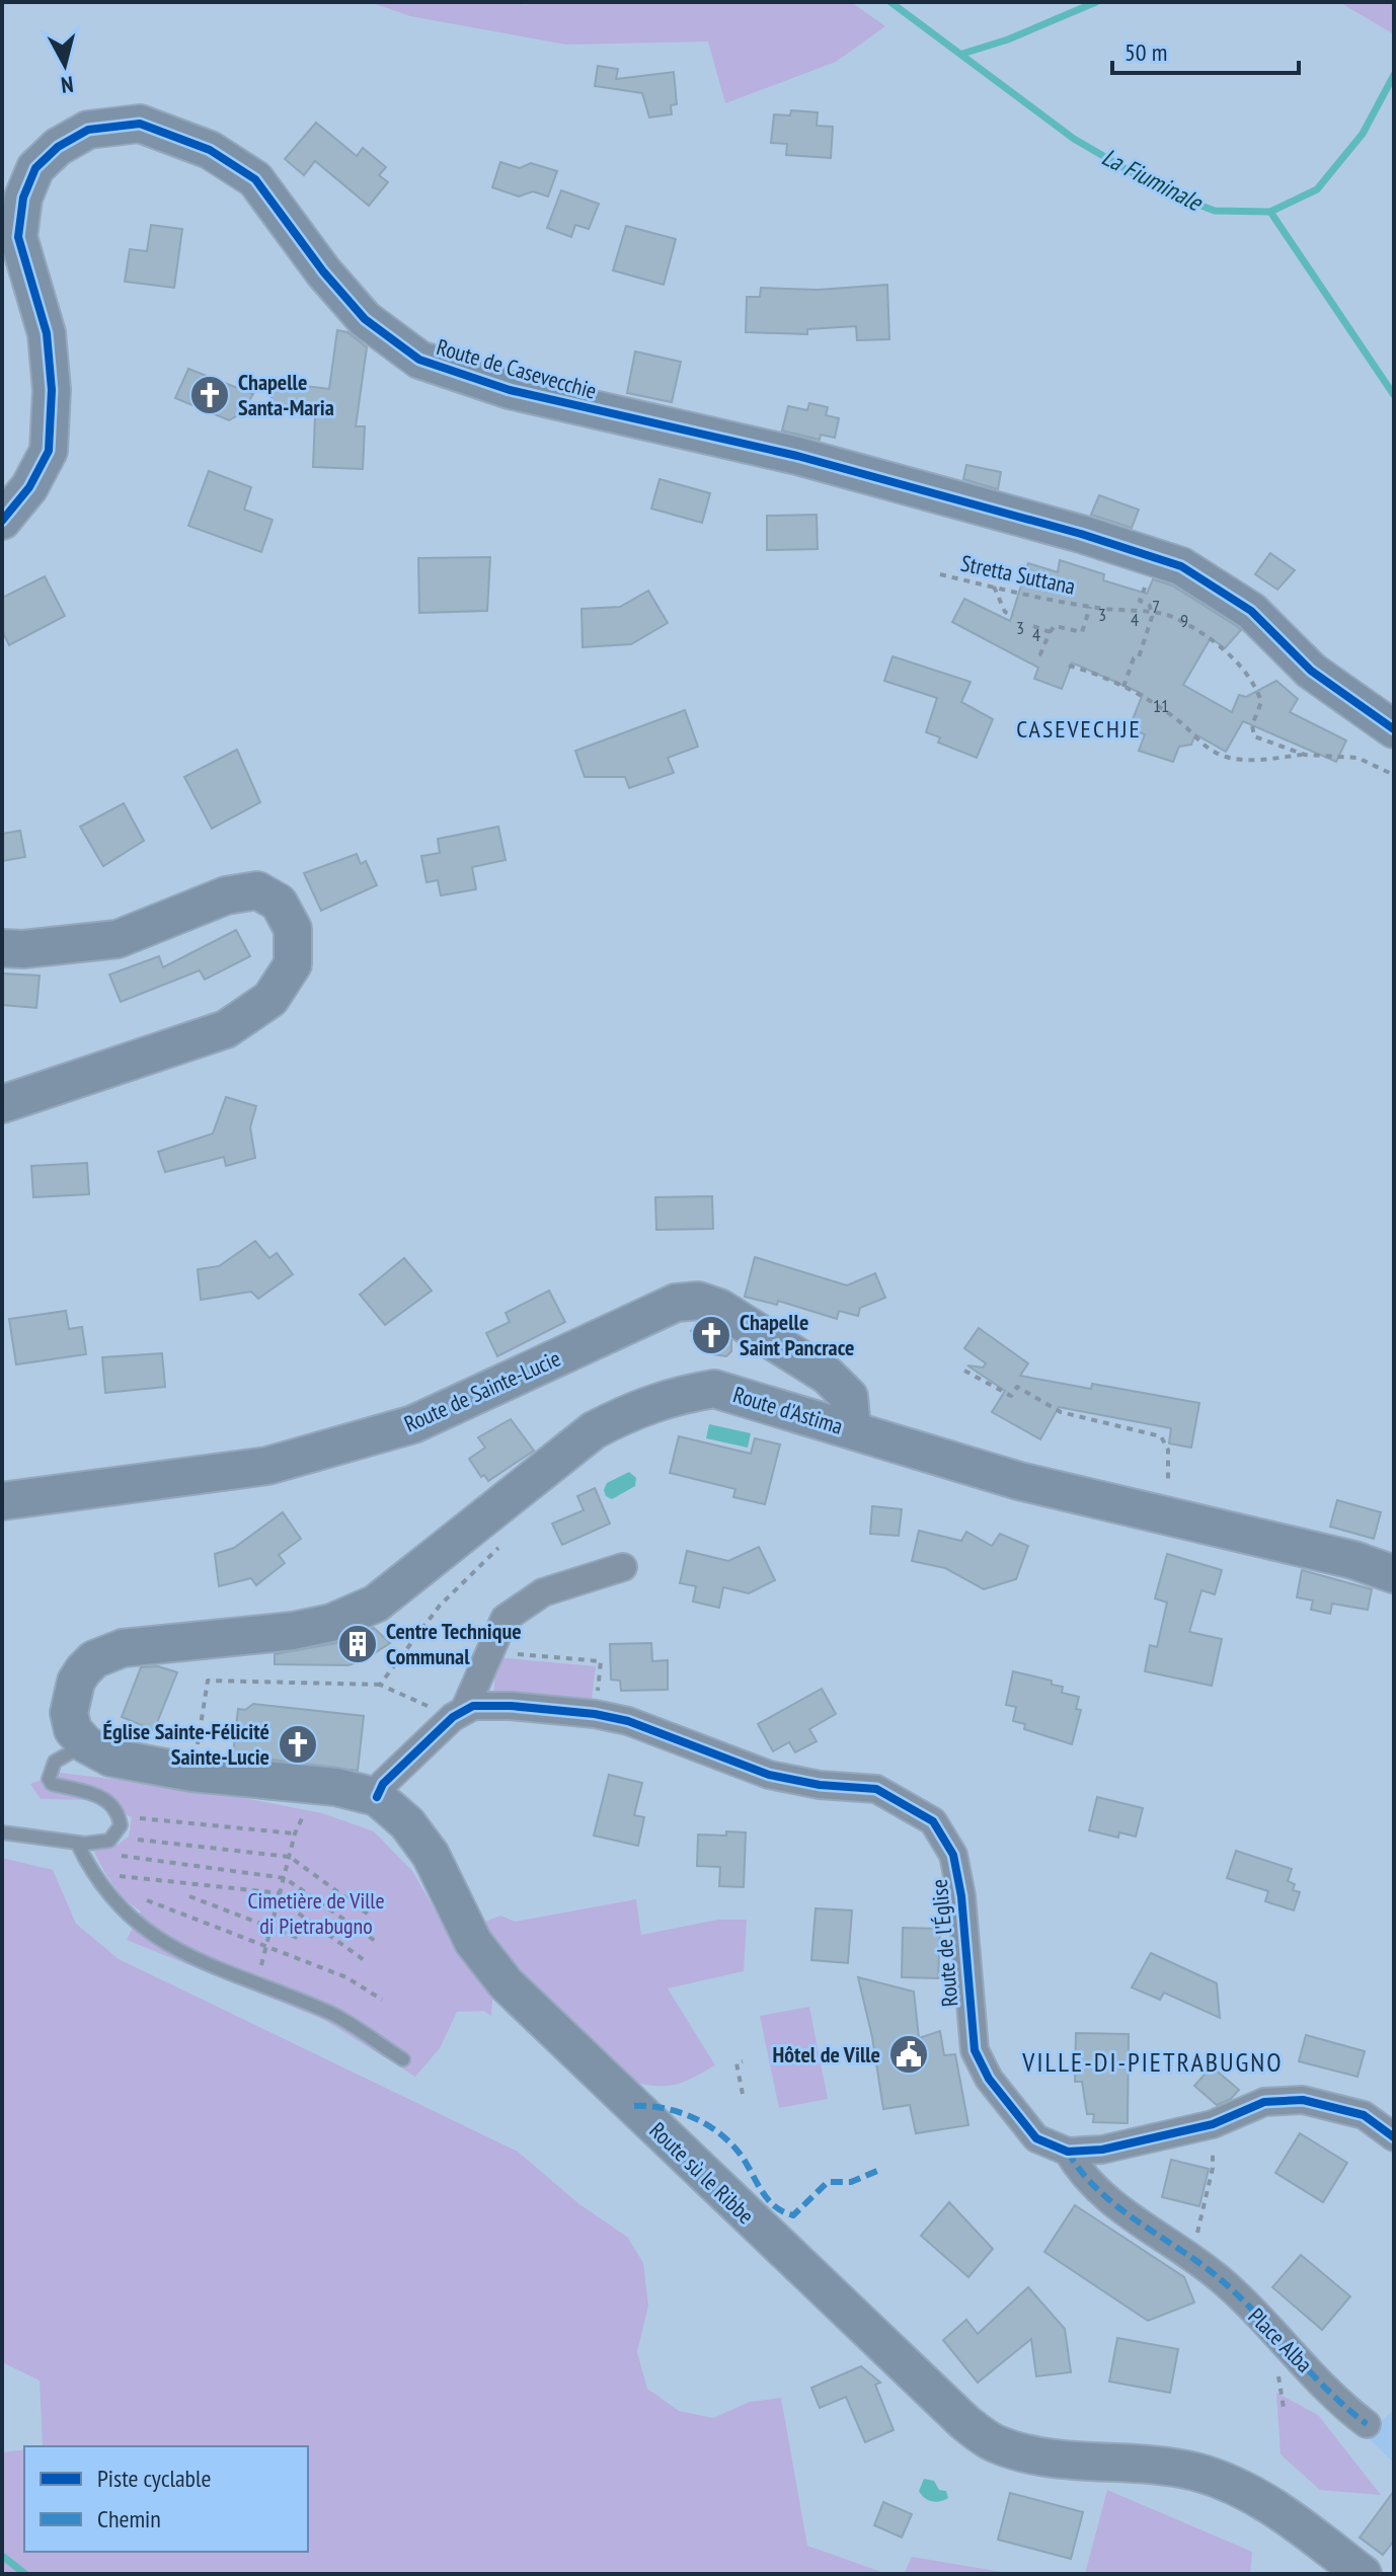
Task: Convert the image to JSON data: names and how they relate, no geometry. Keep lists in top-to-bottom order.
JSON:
{
  "streets": {
    "street": [
      "Route de Casevecchie",
      "Route de Sainte-Lucie",
      "Route d'Astima",
      "Route de l'Église",
      "Route sù le Ribbe",
      "Place Alba"
    ],
    "path": ["Stretta Suttana"]
  },
  "crossings": [
    ["Route de Sainte-Lucie", "Route d'Astima"],
    ["Route d'Astima", "Route sù le Ribbe"],
    ["Route de l'Église", "Place Alba"]
  ],
  "districts": ["CASEVECHJE", "VILLE-DI-PIETRABUGNO"],
  "water": ["La Fiuminale"],
  "parks": ["Cimetière de Ville di Pietrabugno"],
  "places": {
    "church": ["Chapelle Santa-Maria", "Chapelle Saint Pancrace", "Église Sainte-Félicité Sainte-Lucie"],
    "building": ["Centre Technique Communal"],
    "public building": ["Hôtel de Ville"]
  },
  "house_numbers": [
    "7",
    "3",
    "4",
    "9",
    "3",
    "4",
    "11"
  ],
  "legend": ["Piste cyclable", "Chemin"],
  "scale_bar": "50 m",
  "north": "bottom"
}
